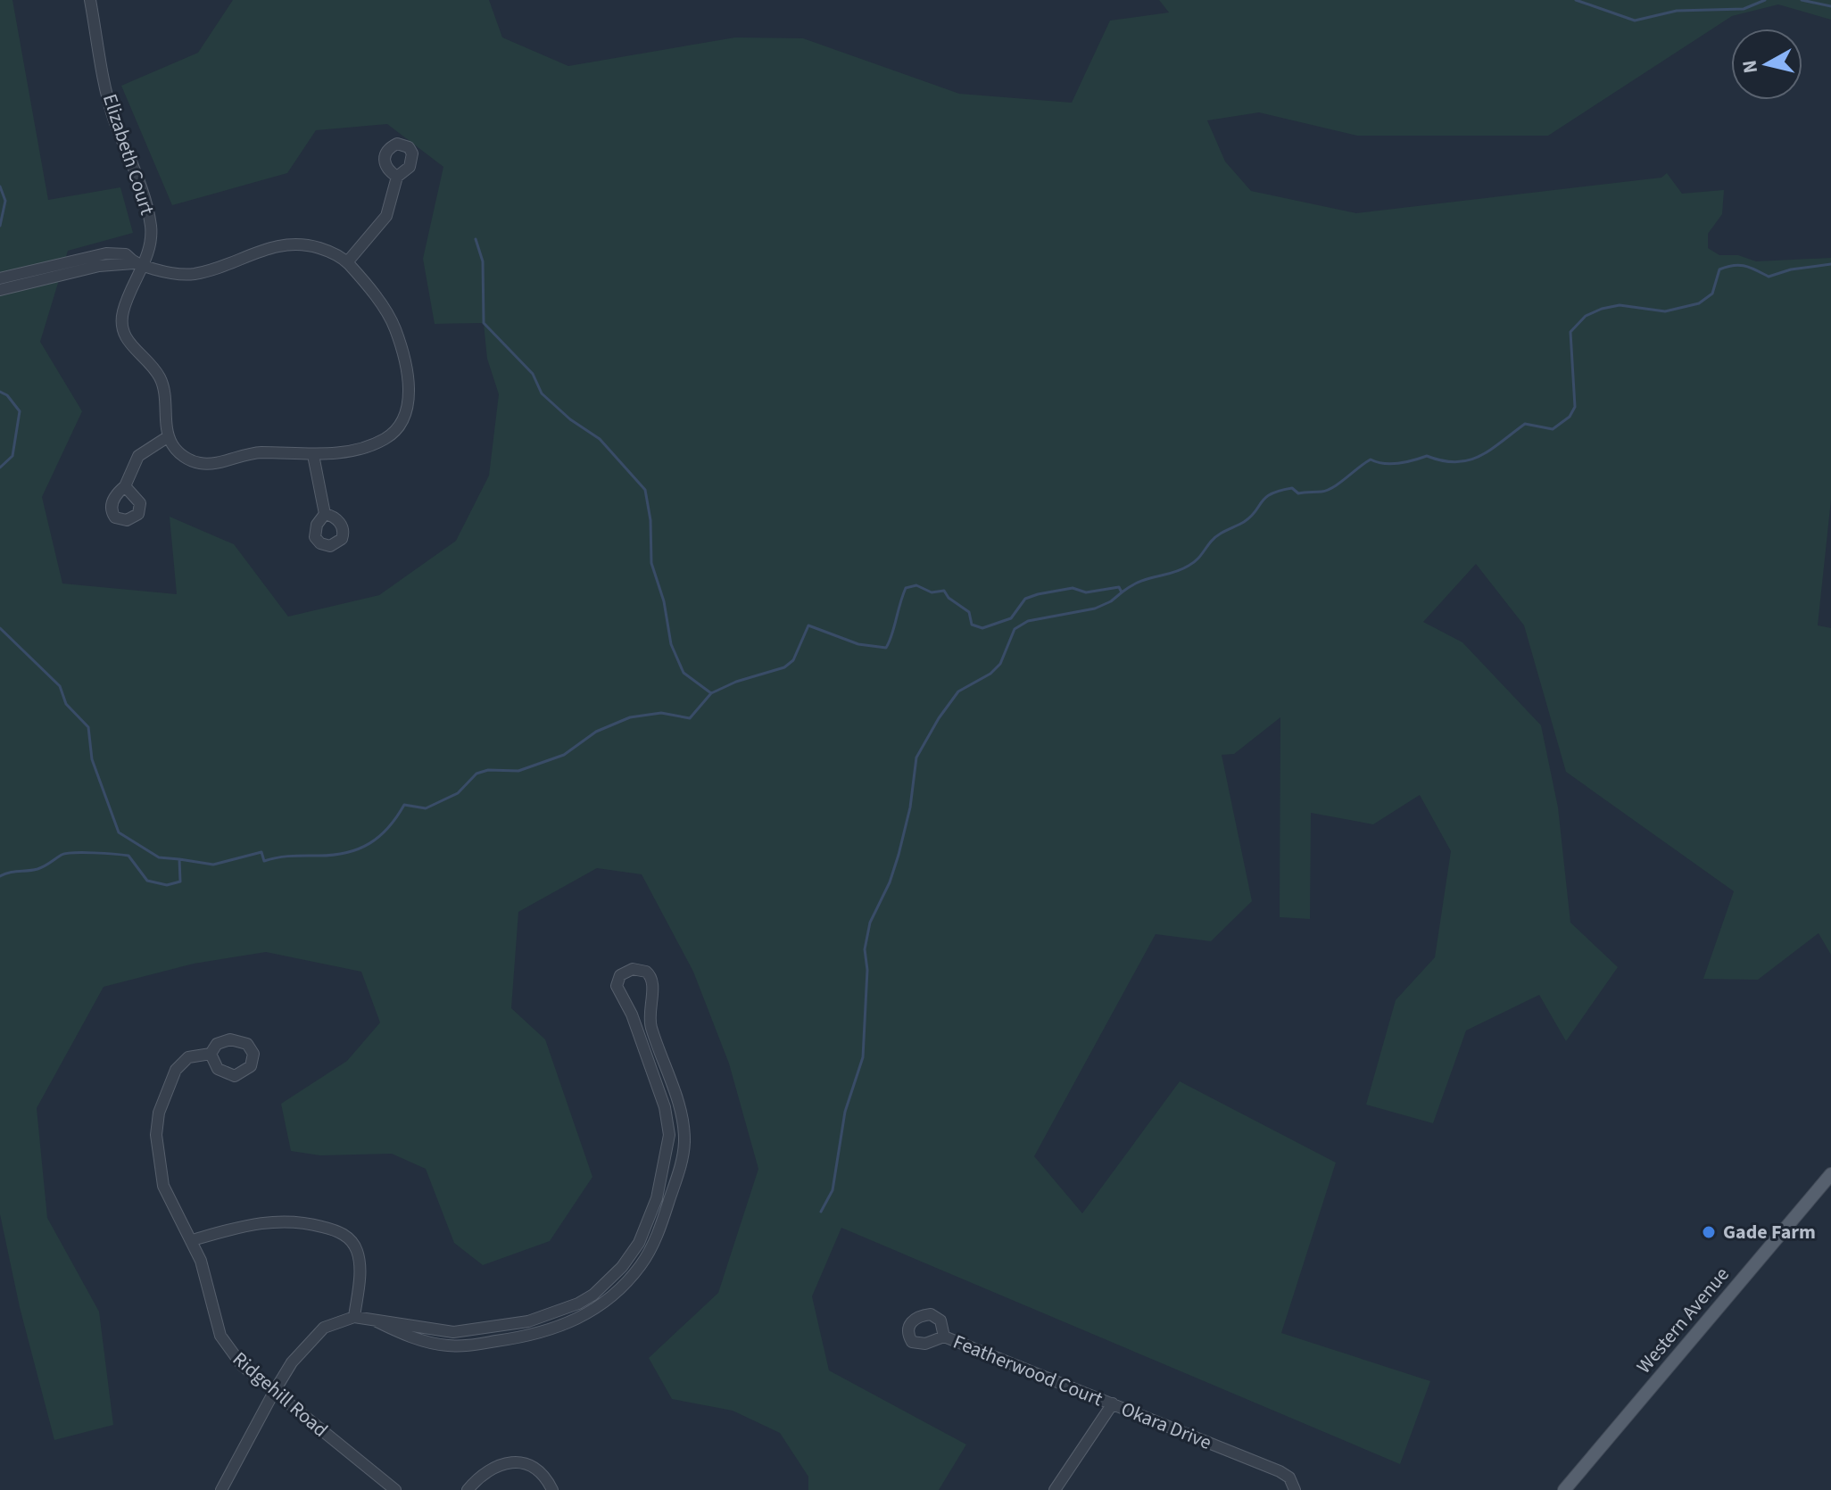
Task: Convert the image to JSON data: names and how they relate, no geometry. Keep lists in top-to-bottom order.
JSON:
{
  "streets": {
    "main road": ["Western Avenue"],
    "street": [
      "Elizabeth Court",
      "Featherwood Court",
      "Ridgehill Road",
      "Okara Drive"
    ]
  },
  "crossings": [
    ["Featherwood Court", "Okara Drive"]
  ],
  "places": ["Gade Farm"],
  "north": "left"
}
